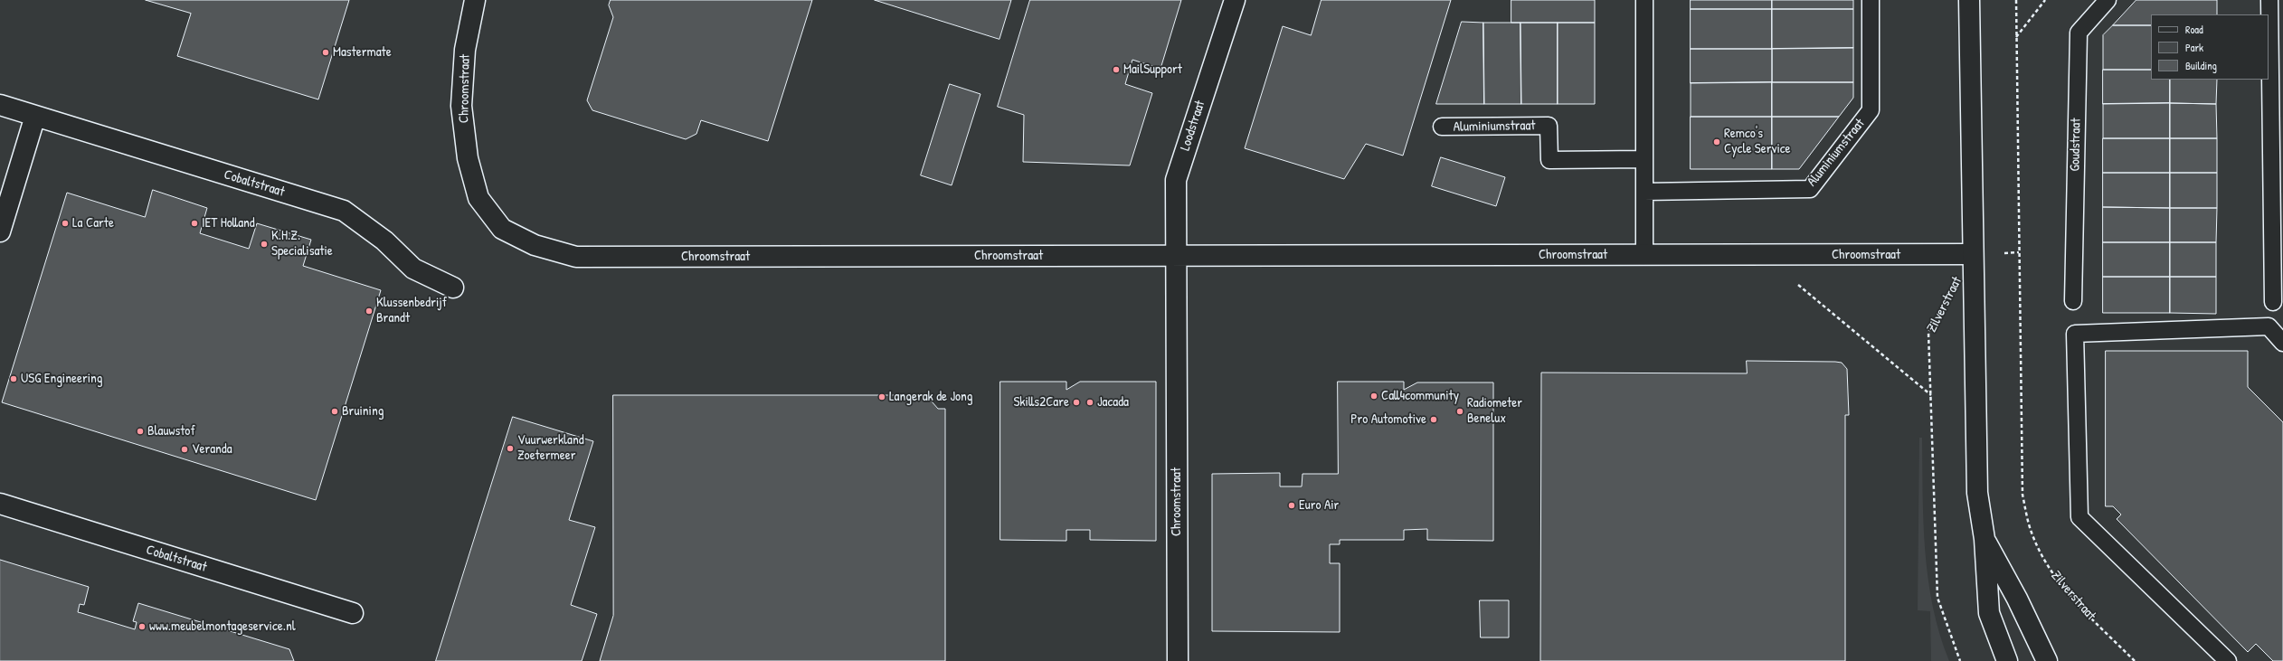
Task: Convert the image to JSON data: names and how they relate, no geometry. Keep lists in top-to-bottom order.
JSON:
{
  "streets": {
    "street": [
      "Chroomstraat",
      "Loodstraat",
      "Cobaltstraat",
      "Zilverstraat"
    ],
    "lane": ["Aluminiumstraat", "Goudstraat"]
  },
  "crossings": [
    ["Chroomstraat", "Loodstraat"],
    ["Chroomstraat", "Zilverstraat"]
  ],
  "places": [
    "Mastermate",
    "MailSupport",
    "Remco's Cycle Service",
    "La Carte",
    "IET Holland",
    "K.H.Z. Specialisatie",
    "Klussenbedrijf Brandt",
    "USG Engineering",
    "Call4community",
    "Langerak de Jong",
    "Skills2Care",
    "Jacada",
    "Bruining",
    "Radiometer Benelux",
    "Pro Automotive",
    "Blauwstof",
    "Vuurwerkland Zoetermeer",
    "Veranda",
    "Euro Air",
    "www.meubelmontageservice.nl"
  ],
  "legend": ["Road", "Park", "Building"]
}
